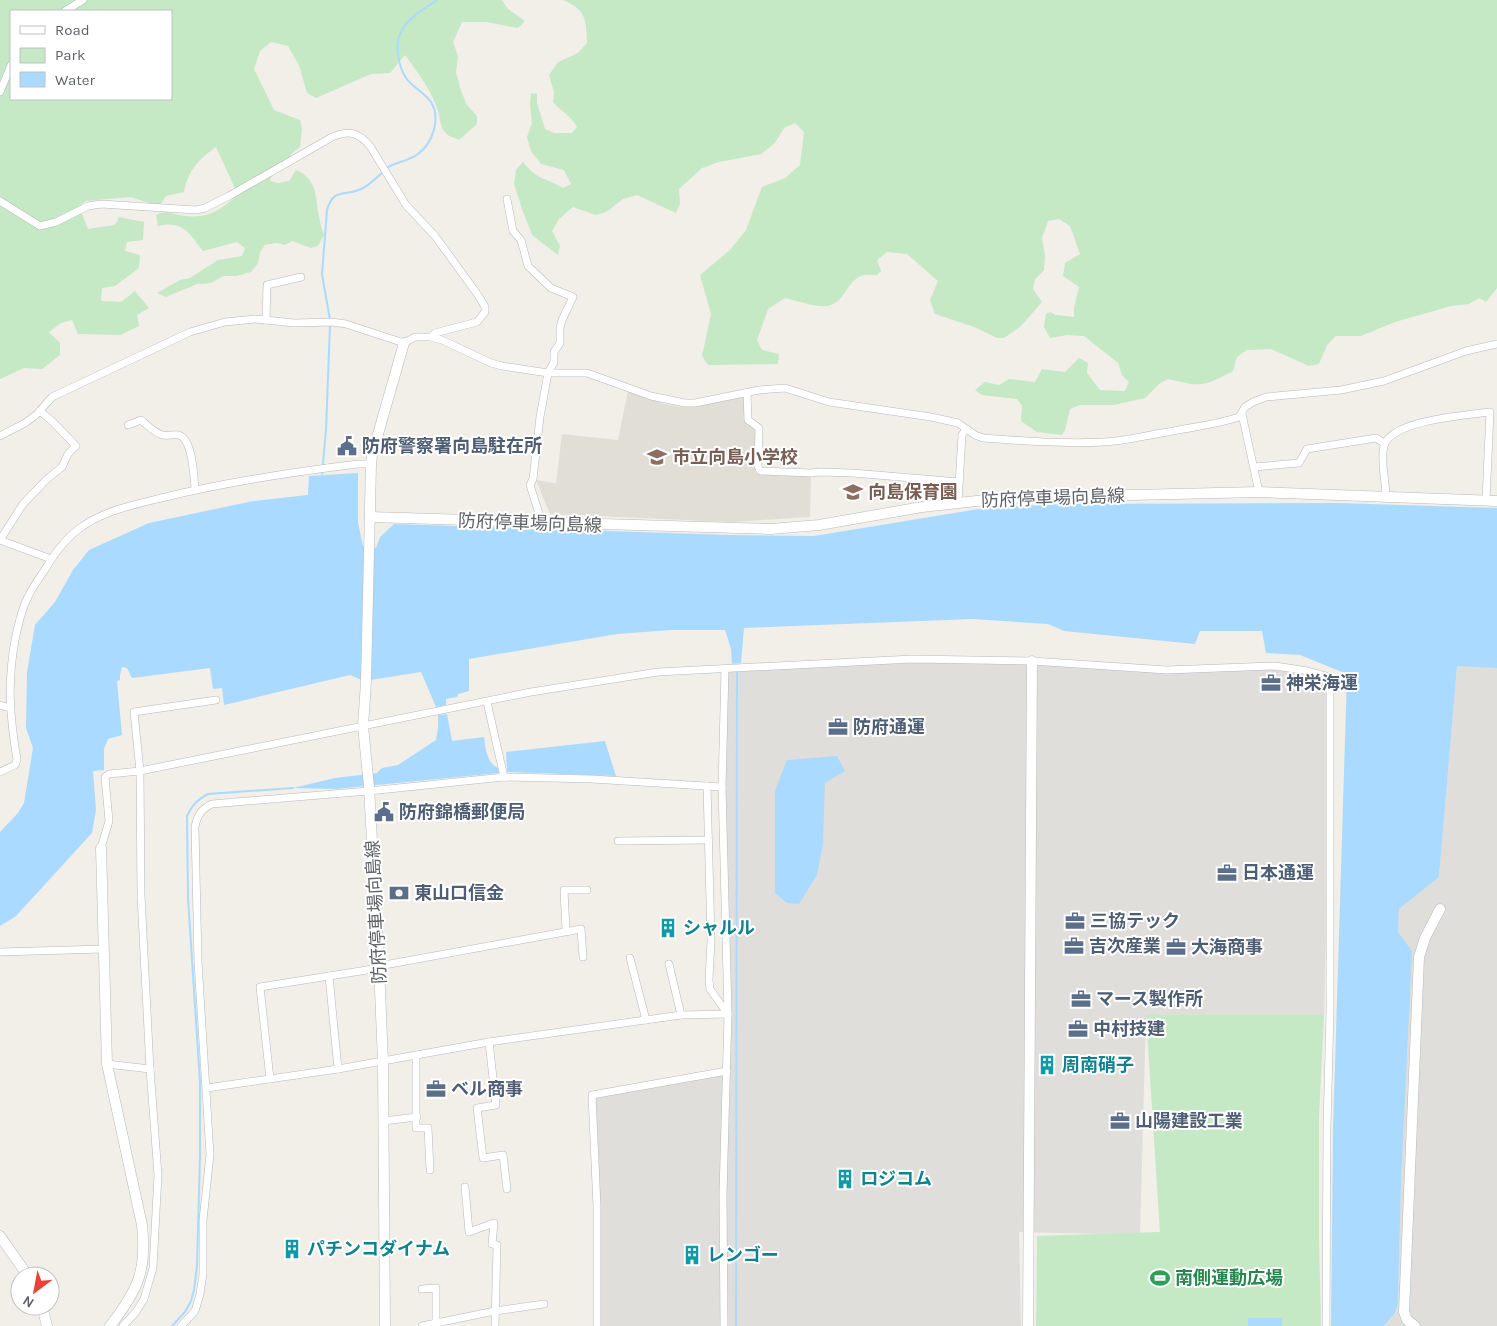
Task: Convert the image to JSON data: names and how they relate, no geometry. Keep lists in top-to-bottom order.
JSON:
{
  "streets": {
    "main road": ["防府停車場向島線"]
  },
  "places": {
    "public building": ["防府警察署向島駐在所", "防府錦橋郵便局"],
    "school or university": ["市立向島小学校", "向島保育園"],
    "office": [
      "神栄海運",
      "防府通運",
      "日本通運",
      "三協テック",
      "吉次産業",
      "大海商事",
      "マース製作所",
      "中村技建",
      "ベル商事",
      "山陽建設工業"
    ],
    "bank": ["東山口信金"],
    "building": [
      "シャルル",
      "周南硝子",
      "ロジコム",
      "パチンコダイナム",
      "レンゴー"
    ],
    "sports": ["南側運動広場"]
  },
  "legend": ["Road", "Park", "Water"],
  "north": "bottom left"
}
